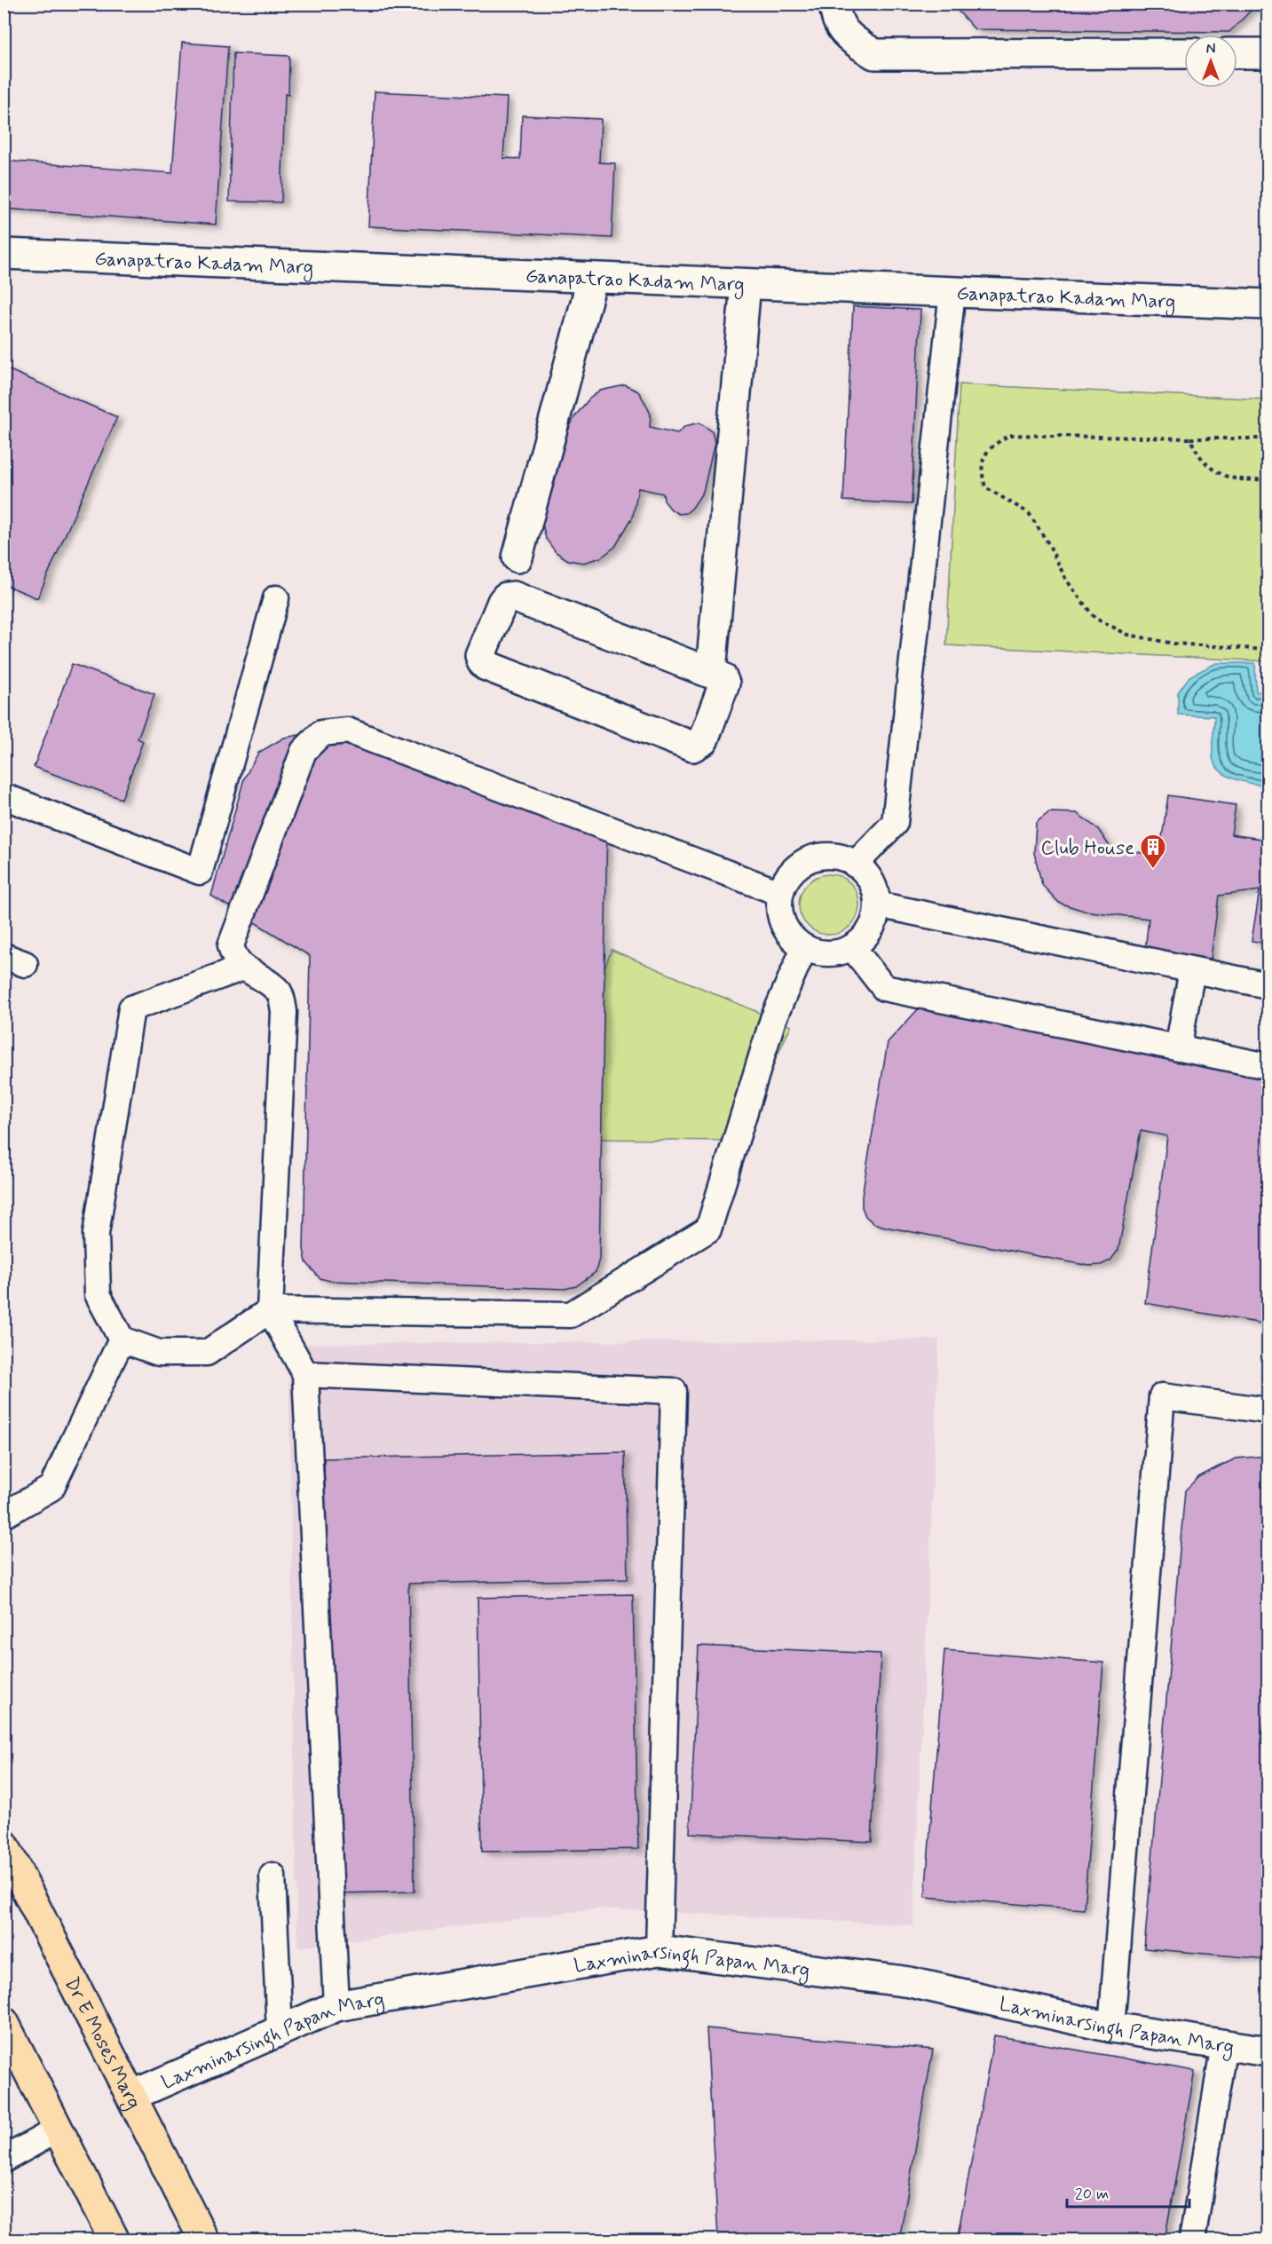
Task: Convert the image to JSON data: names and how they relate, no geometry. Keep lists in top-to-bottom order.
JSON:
{
  "streets": {
    "main road": ["Dr E Moses Marg"],
    "street": ["Ganapatrao Kadam Marg", "Laxminarsingh Papan Marg"]
  },
  "crossings": [
    ["Laxminarsingh Papan Marg", "Dr E Moses Marg"]
  ],
  "places": {
    "building": ["Club House"]
  },
  "scale_bar": "20 m",
  "north": "top"
}
